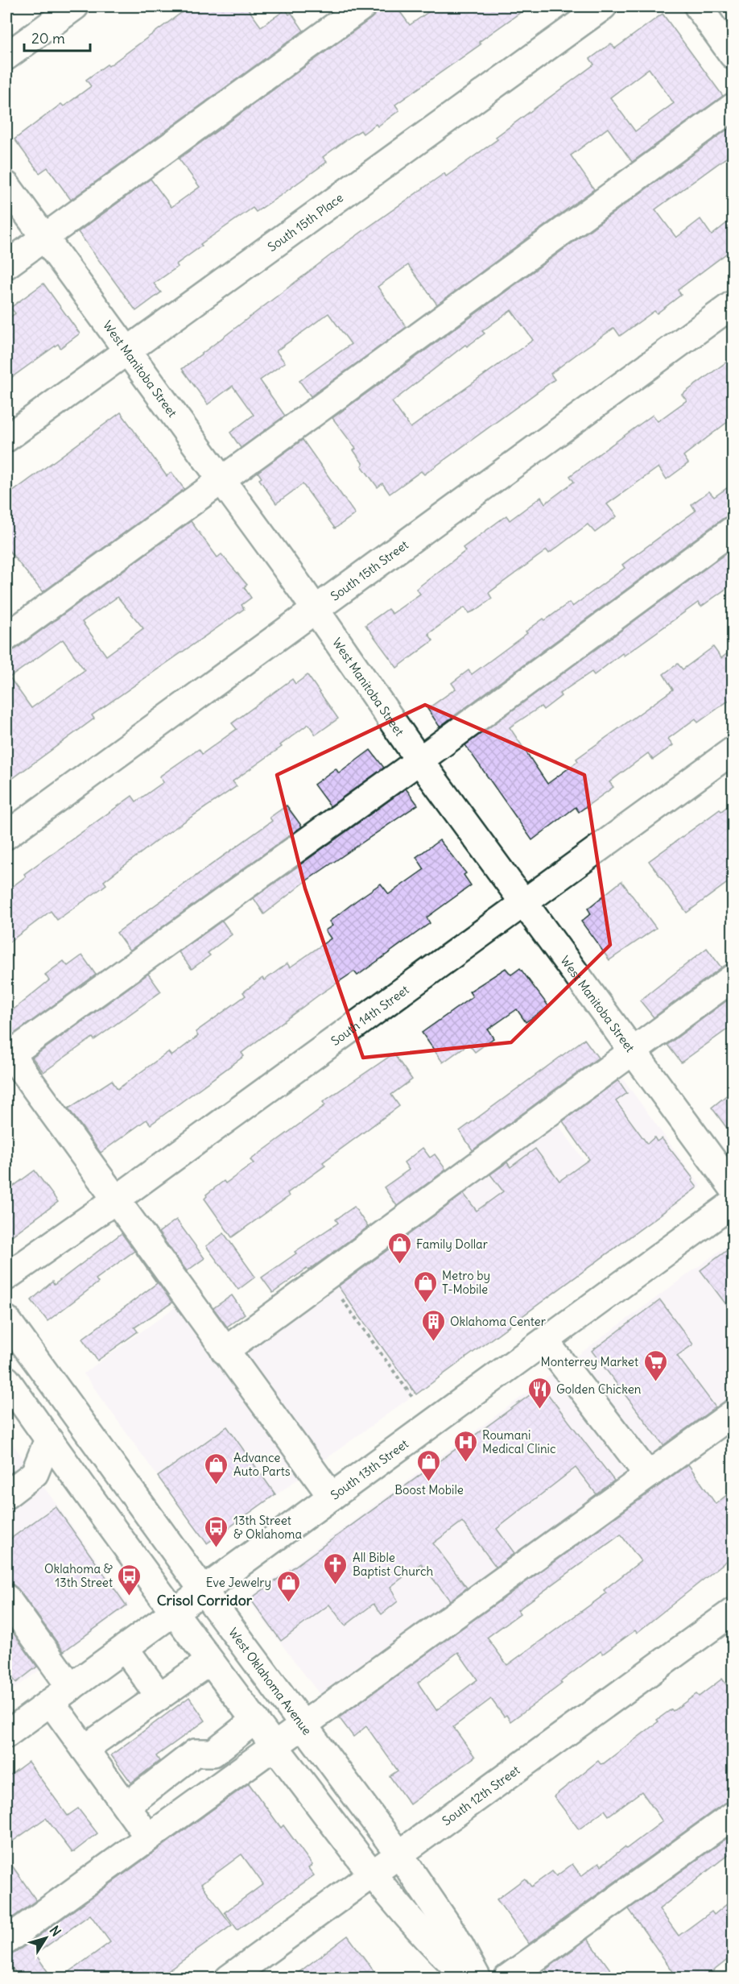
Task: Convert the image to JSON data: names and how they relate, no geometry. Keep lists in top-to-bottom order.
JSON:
{
  "streets": {
    "street": [
      "South 15th Place",
      "West Manitoba Street",
      "South 15th Street",
      "South 14th Street",
      "South 13th Street",
      "West Oklahoma Avenue",
      "South 12th Street"
    ]
  },
  "crossings": [
    ["South 15th Place", "West Manitoba Street"],
    ["West Manitoba Street", "South 15th Street"],
    ["West Manitoba Street", "South 14th Street"],
    ["South 13th Street", "West Oklahoma Avenue"],
    ["West Oklahoma Avenue", "South 12th Street"]
  ],
  "districts": ["Crisol Corridor"],
  "places": {
    "shop": [
      "Family Dollar",
      "Metro by T-Mobile",
      "Boost Mobile",
      "Advance Auto Parts",
      "Eve Jewelry"
    ],
    "building": ["Oklahoma Center"],
    "supermarket": ["Monterrey Market"],
    "restaurant": ["Golden Chicken"],
    "hospital": ["Roumani Medical Clinic"],
    "bus stop": ["13th Street & Oklahoma", "Oklahoma & 13th Street"],
    "church": ["All Bible Baptist Church"]
  },
  "scale_bar": "20 m",
  "north": "top right"
}
